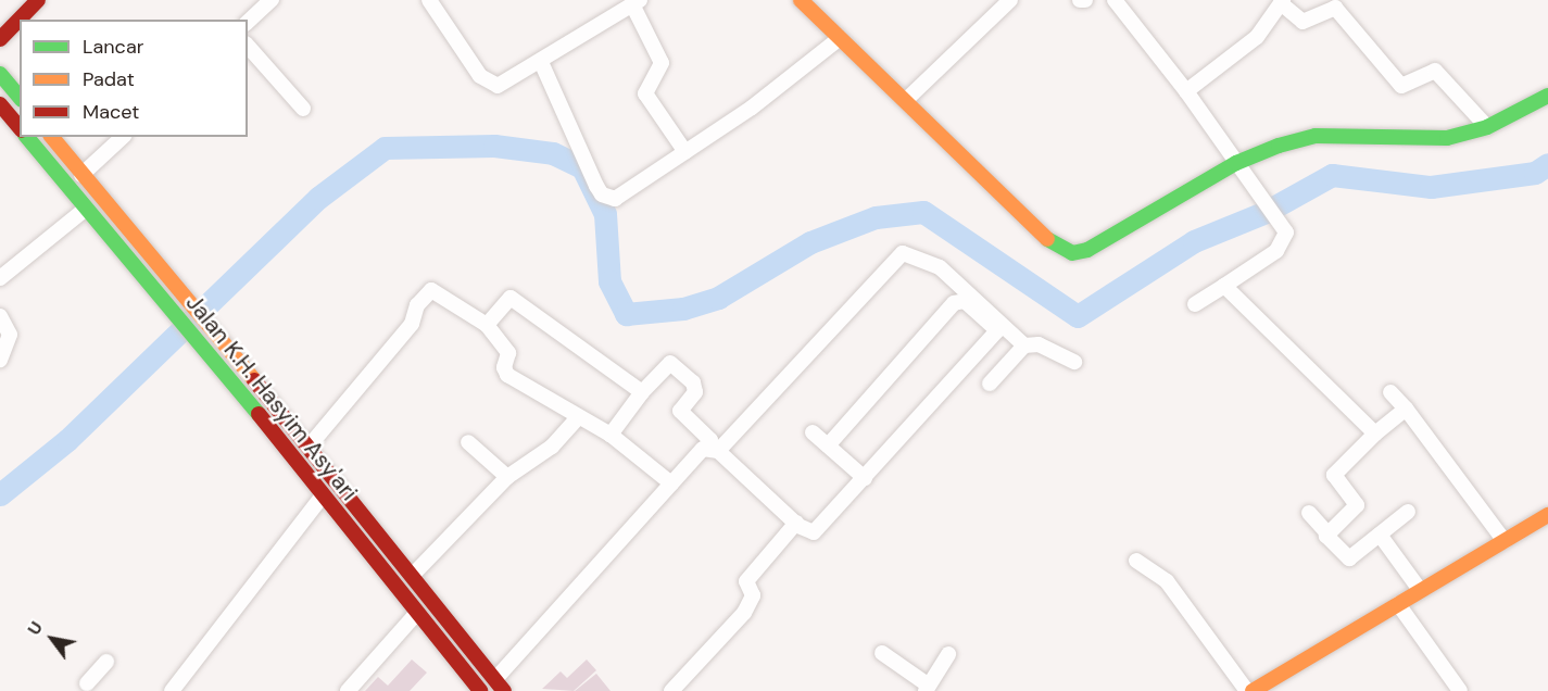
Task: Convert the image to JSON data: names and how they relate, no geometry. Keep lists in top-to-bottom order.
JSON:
{
  "streets": {
    "main road": ["Jalan K.H. Hasyim Asy'ari"]
  },
  "legend": ["Lancar", "Padat", "Macet"],
  "north": "top left"
}
